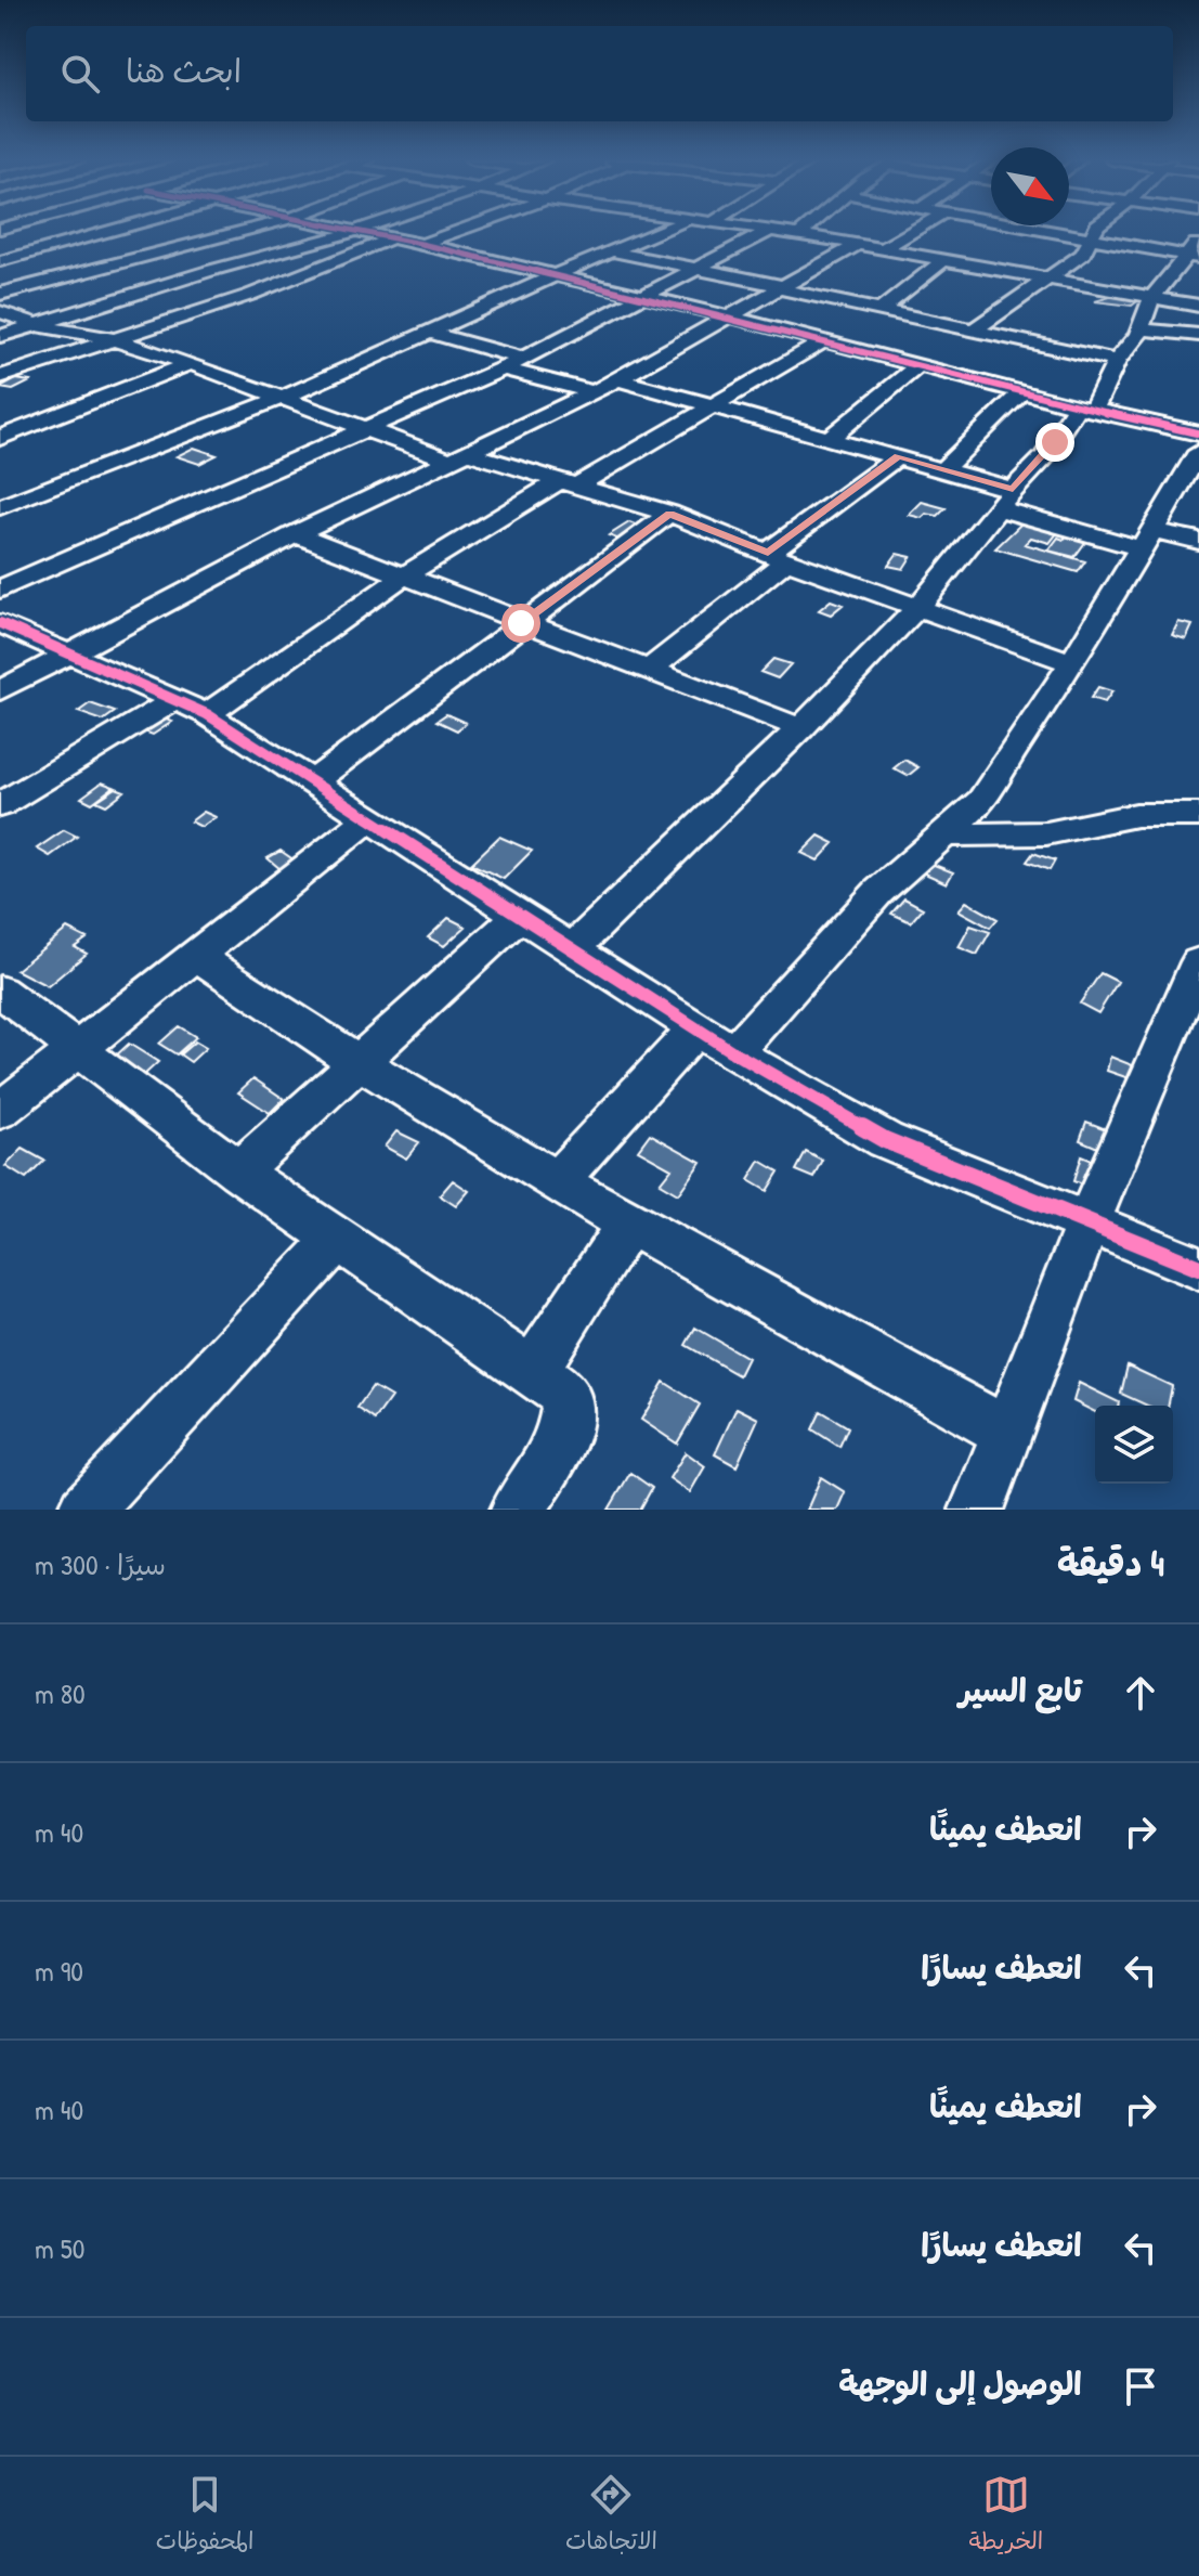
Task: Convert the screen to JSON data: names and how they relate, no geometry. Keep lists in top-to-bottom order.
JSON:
{
  "north": "bottom right",
  "page": {
    "search": "ابحث هنا",
    "heading": ["4 دقيقة", "سيرًا · 300 m"],
    "list": [
      ["تابع السير", "80 m"],
      ["انعطف يمينًا", "40 m"],
      ["انعطف يسارًا", "90 m"],
      ["انعطف يمينًا", "40 m"],
      ["انعطف يسارًا", "50 m"],
      "الوصول إلى الوجهة"
    ],
    "nav": ["الخريطة", "الاتجاهات", "المحفوظات"]
  }
}
